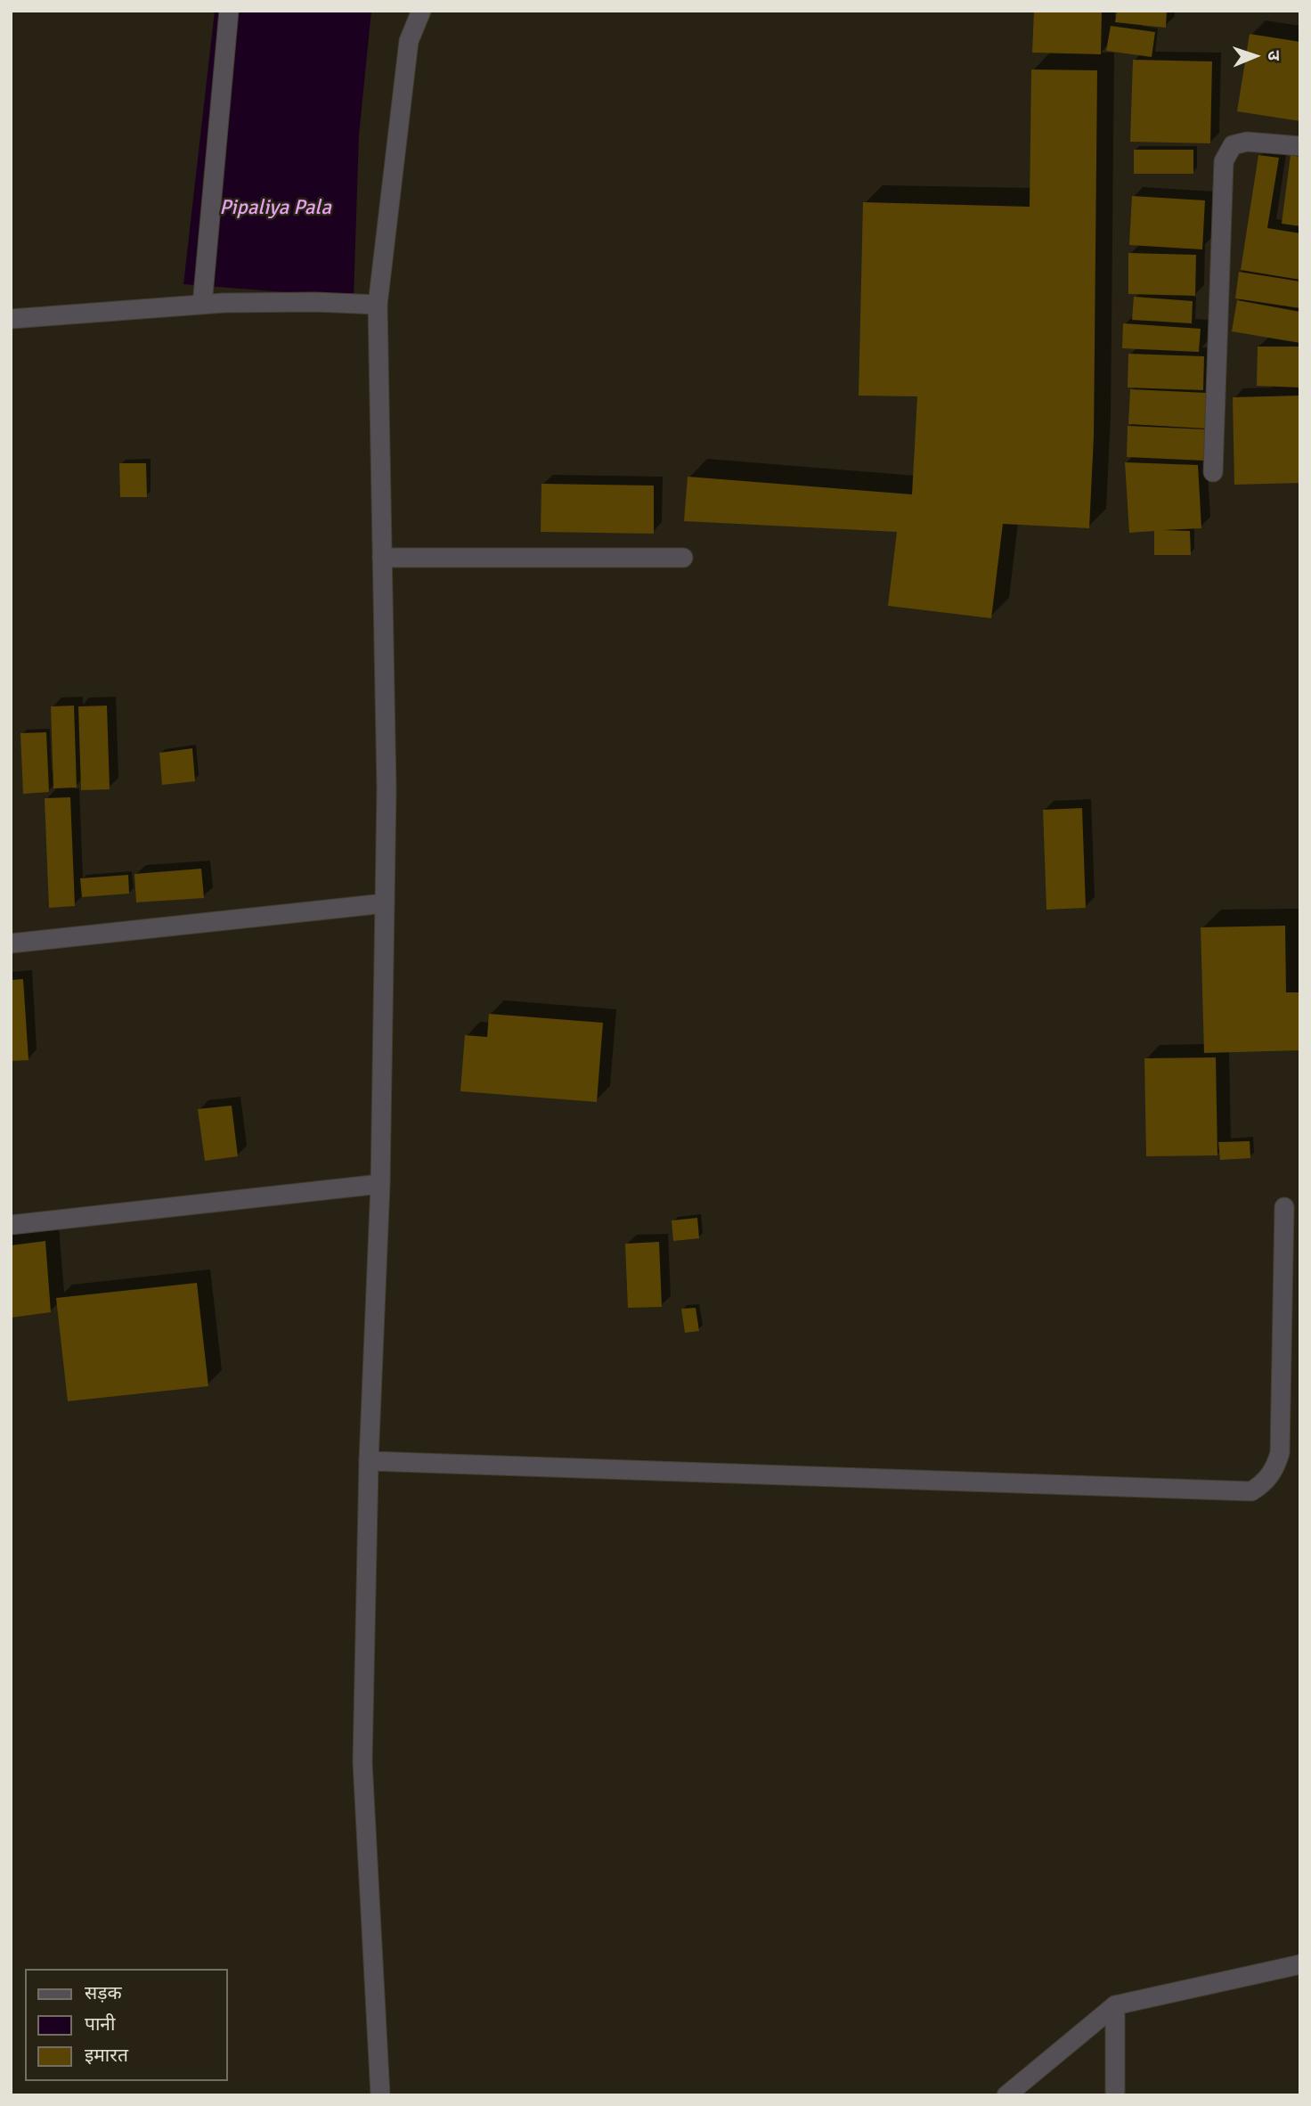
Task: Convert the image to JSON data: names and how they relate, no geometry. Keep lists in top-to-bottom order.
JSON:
{
  "water": ["Pipaliya Pala"],
  "legend": ["सड़क", "पानी", "इमारत"],
  "north": "right"
}
